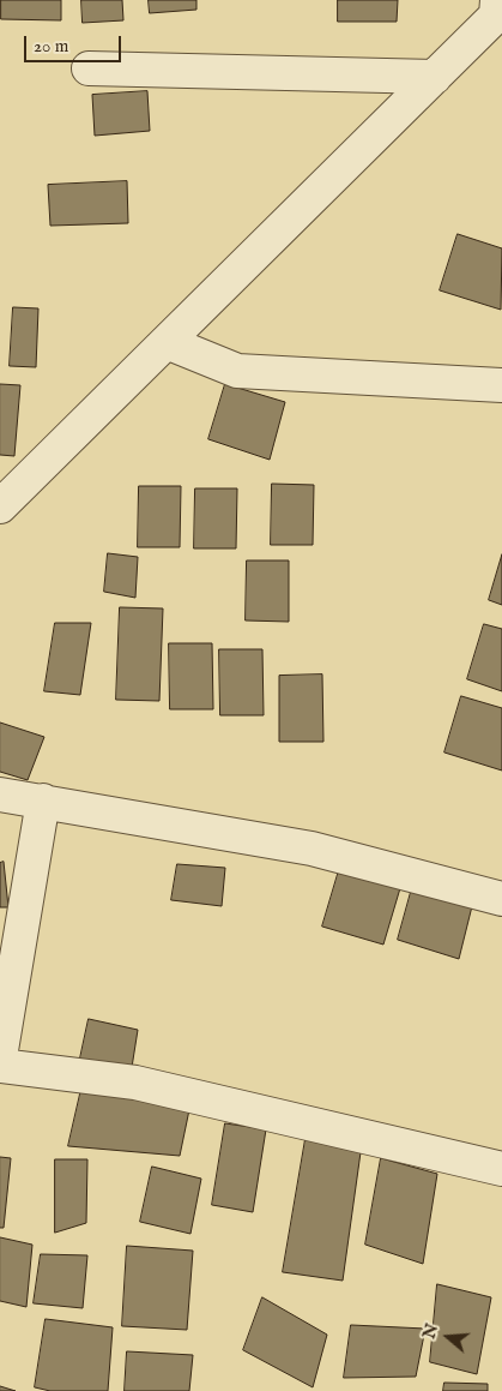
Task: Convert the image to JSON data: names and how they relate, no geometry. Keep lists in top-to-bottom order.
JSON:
{
  "scale_bar": "20 m",
  "north": "left"
}
